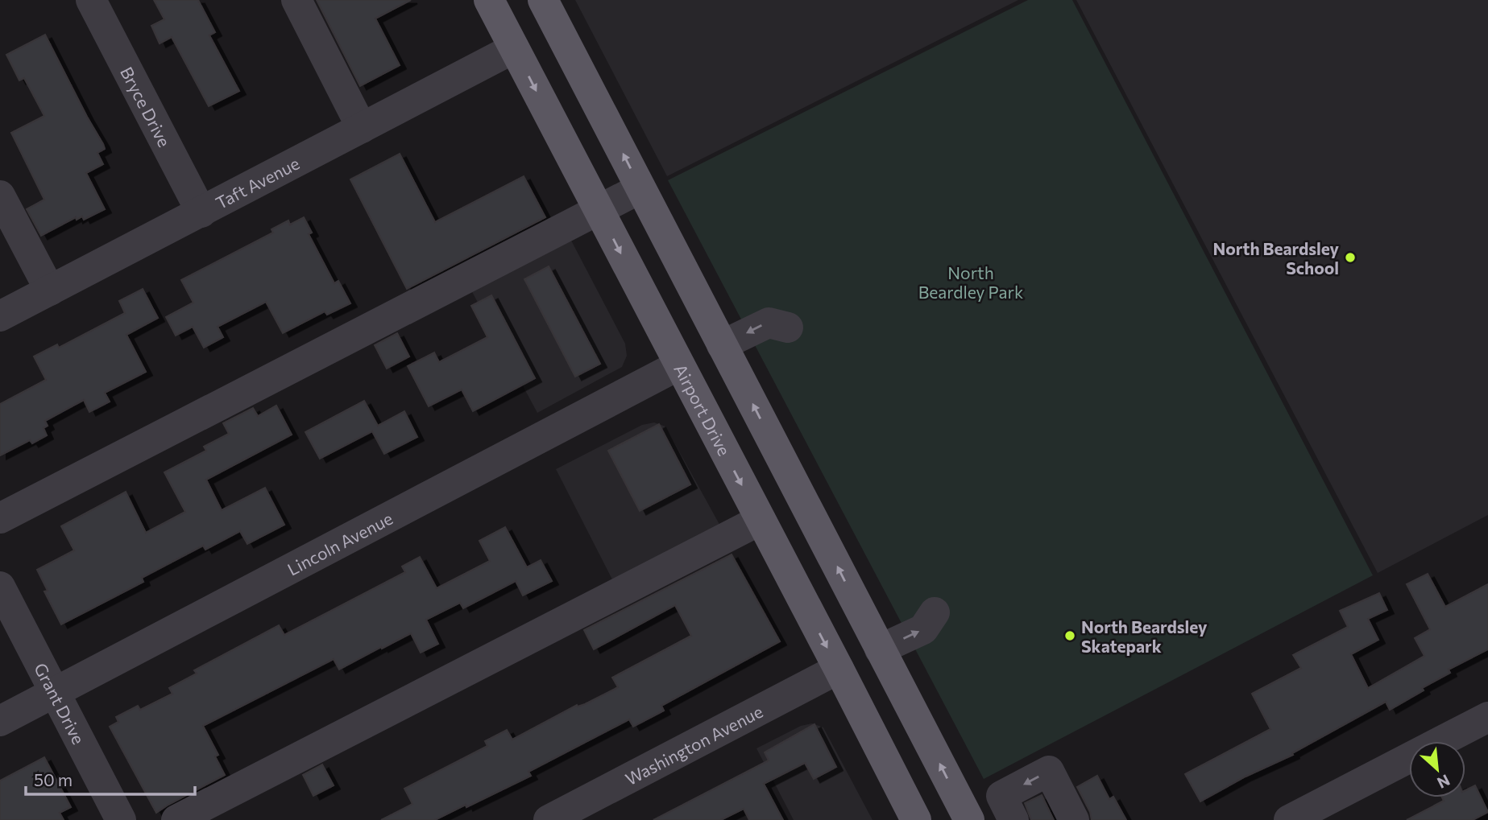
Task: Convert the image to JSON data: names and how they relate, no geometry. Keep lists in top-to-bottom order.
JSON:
{
  "streets": {
    "main road": ["Airport Drive"],
    "street": [
      "Bryce Drive",
      "Taft Avenue",
      "Lincoln Avenue",
      "Grant Drive",
      "Washington Avenue"
    ]
  },
  "crossings": [
    ["Bryce Drive", "Taft Avenue"],
    ["Taft Avenue", "Airport Drive"],
    ["Airport Drive", "Lincoln Avenue"],
    ["Airport Drive", "Washington Avenue"],
    ["Lincoln Avenue", "Grant Drive"]
  ],
  "parks": ["North Beardley Park"],
  "places": ["North Beardsley School", "North Beardsley Skatepark"],
  "scale_bar": "50 m",
  "north": "bottom right"
}
